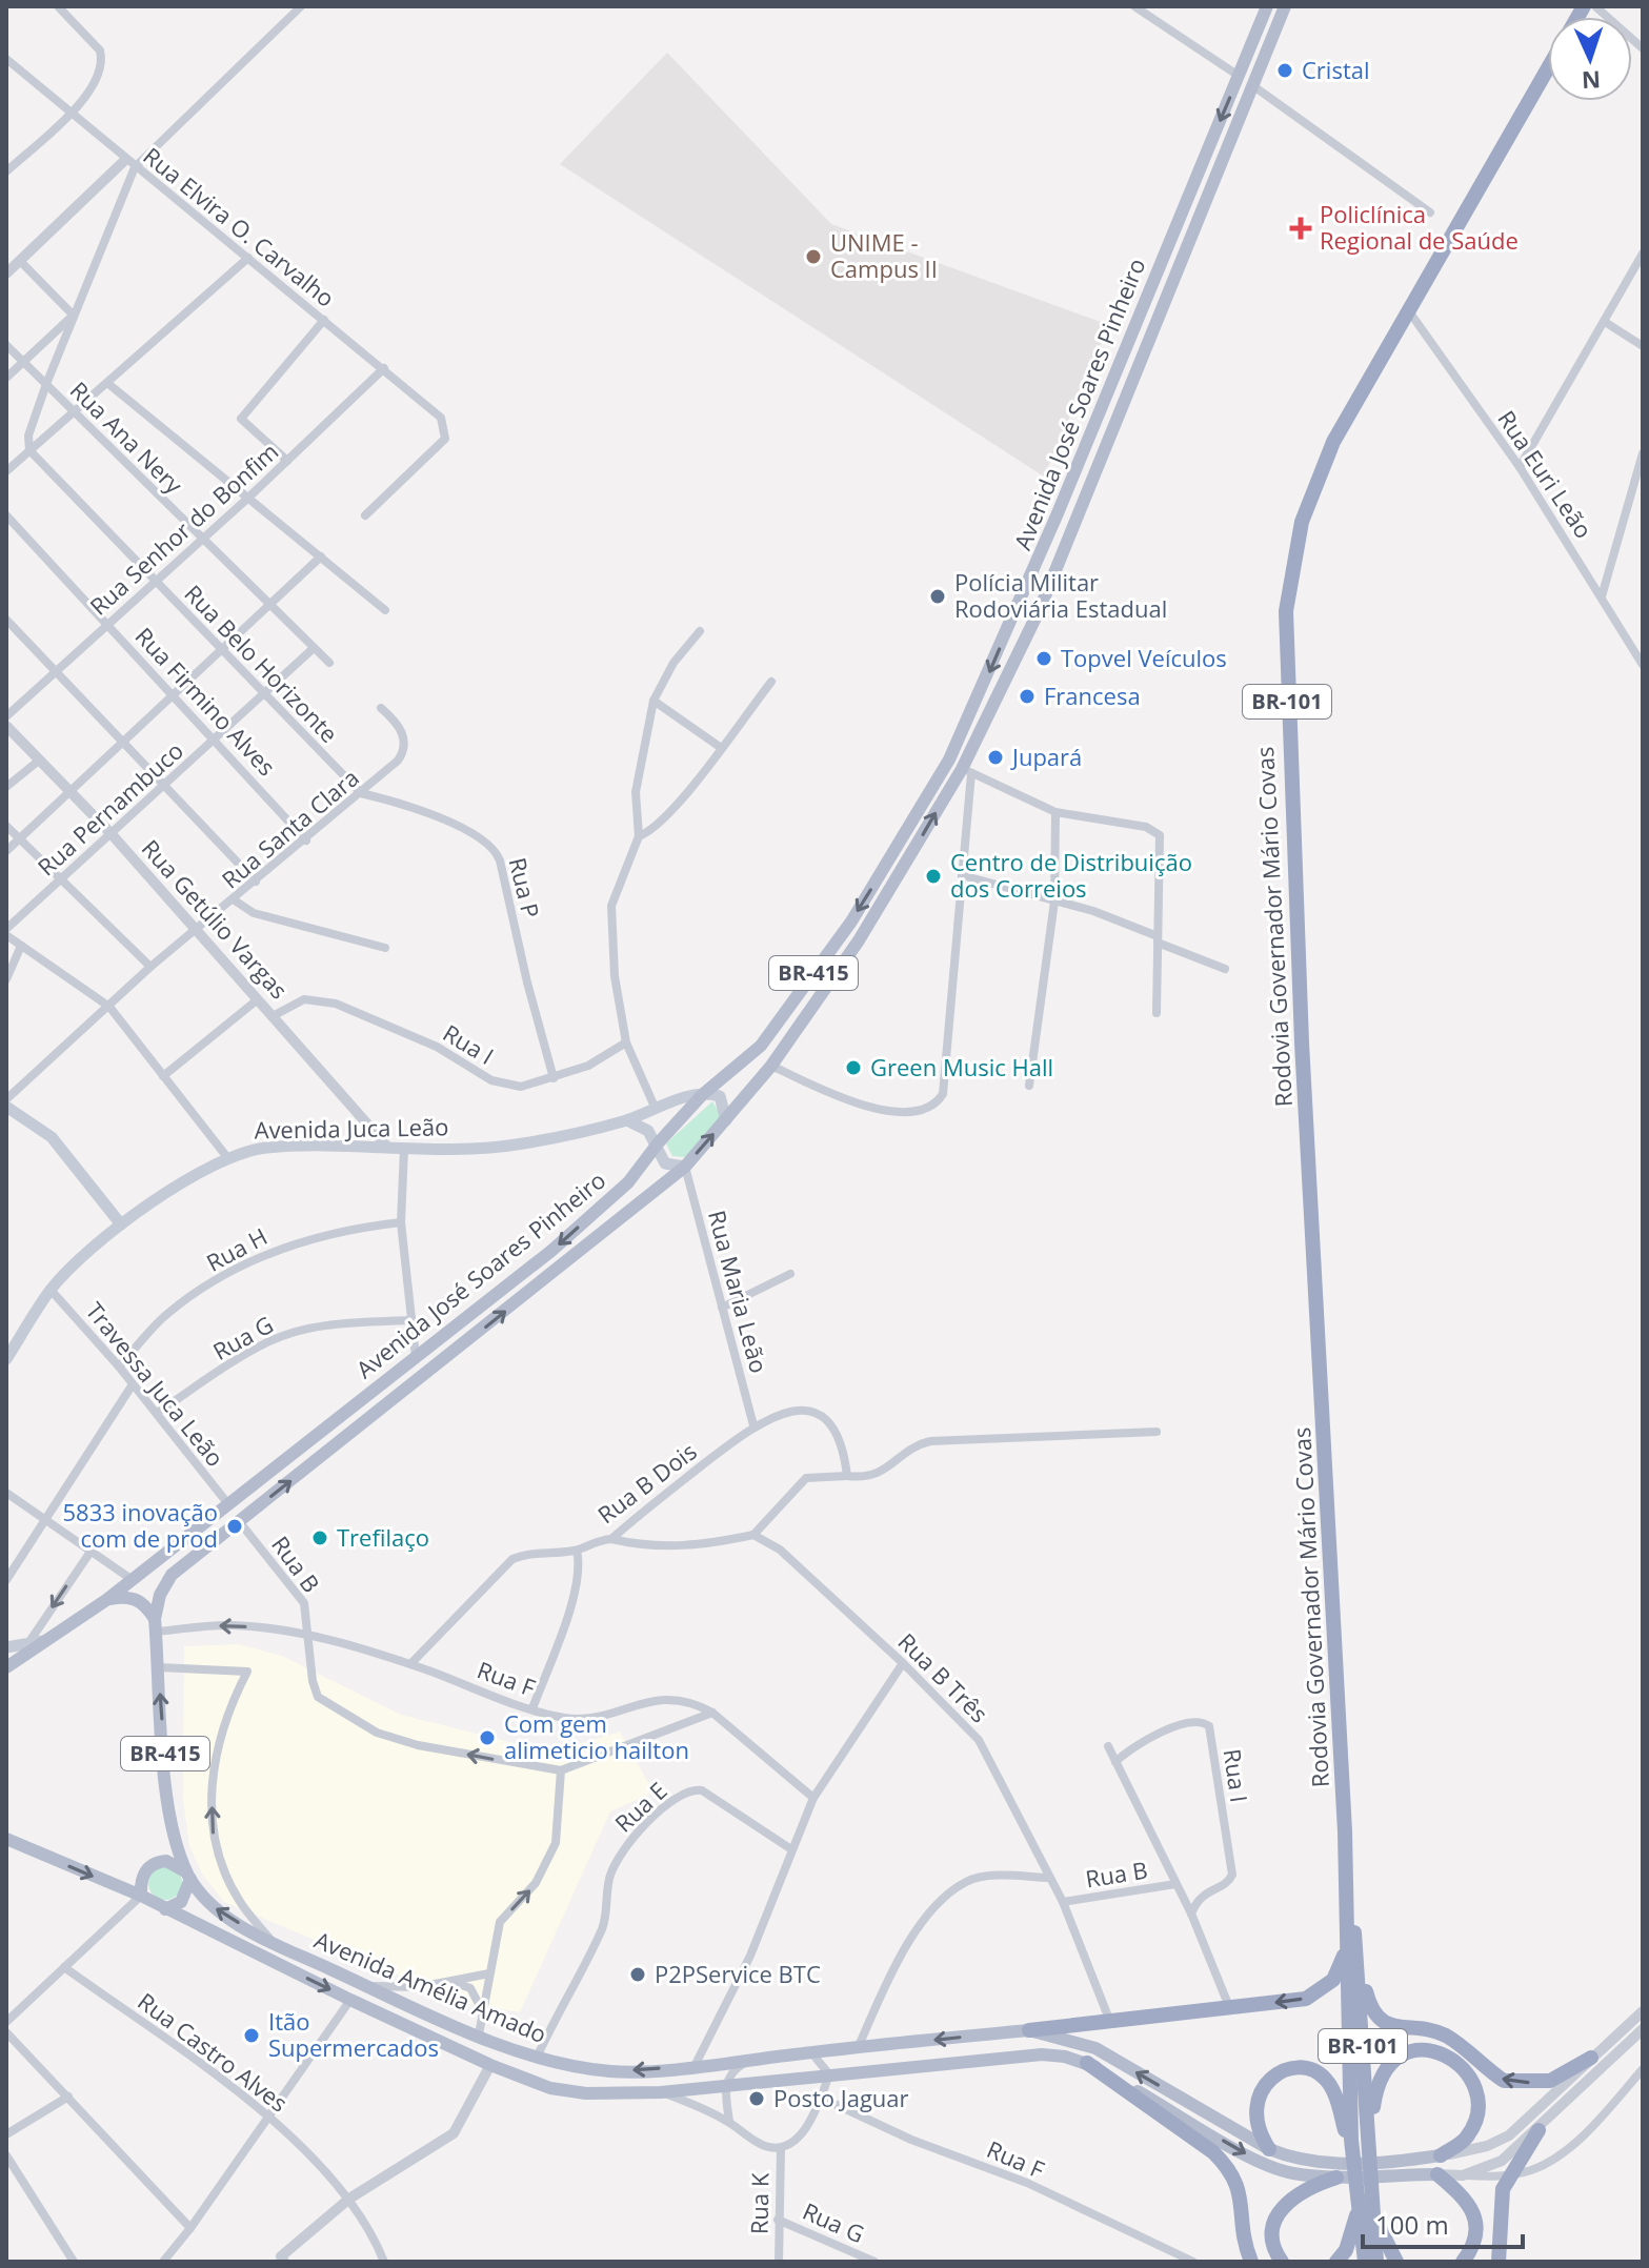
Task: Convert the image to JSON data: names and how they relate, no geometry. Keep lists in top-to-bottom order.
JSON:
{
  "streets": {
    "highway": ["BR-101", "Rodovia Governador Mário Covas"],
    "main road": [
      "Avenida José Soares Pinheiro",
      "BR-415",
      "Avenida Juca Leão",
      "Avenida Amélia Amado"
    ],
    "street": [
      "Rua Elvira O. Carvalho",
      "Rua Ana Nery",
      "Rua Euri Leão",
      "Rua Senhor do Bonfim",
      "Rua Belo Horizonte",
      "Rua Firmino Alves",
      "Rua Pernambuco",
      "Rua Santa Clara",
      "Rua P",
      "Rua Getúlio Vargas",
      "Rua I",
      "Rua H",
      "Rua Maria Leão",
      "Rua G",
      "Travessa Juca Leão",
      "Rua B Dois",
      "Rua B",
      "Rua B Três",
      "Rua F",
      "Rua E",
      "Rua Castro Alves",
      "Rua K"
    ]
  },
  "crossings": [
    ["Rua Elvira O. Carvalho", "Rua Senhor do Bonfim"],
    ["Avenida José Soares Pinheiro", "Avenida Juca Leão"],
    ["Avenida José Soares Pinheiro", "Rua Maria Leão"],
    ["Avenida José Soares Pinheiro", "Travessa Juca Leão"],
    ["Avenida José Soares Pinheiro", "Rua B"],
    ["Avenida José Soares Pinheiro", "Rua F"],
    ["Avenida José Soares Pinheiro", "Avenida Amélia Amado"],
    ["Rua Ana Nery", "Rua Senhor do Bonfim"],
    ["Rua Ana Nery", "Rua Pernambuco"],
    ["Rua Euri Leão", "Rodovia Governador Mário Covas"],
    ["Rua Senhor do Bonfim", "Rua Belo Horizonte"],
    ["Rua Senhor do Bonfim", "Rua Firmino Alves"],
    ["Rua Belo Horizonte", "Rua Pernambuco"],
    ["Rua Belo Horizonte", "Rua Santa Clara"],
    ["Rua Belo Horizonte", "Rua P"],
    ["Rua Firmino Alves", "Rua Pernambuco"],
    ["Rua Firmino Alves", "Rua Santa Clara"],
    ["Rua Pernambuco", "Rua Getúlio Vargas"],
    ["Rua Santa Clara", "Rua P"],
    ["Rua Santa Clara", "Rua Getúlio Vargas"],
    ["Rua P", "Rua I"],
    ["Rua Getúlio Vargas", "Rua I"],
    ["Rua Getúlio Vargas", "Avenida Juca Leão"],
    ["Avenida Juca Leão", "Travessa Juca Leão"],
    ["Rua H", "Travessa Juca Leão"],
    ["Rua Maria Leão", "Rua B Dois"],
    ["Rua G", "Travessa Juca Leão"],
    ["Rua G", "Rua K"],
    ["Rua B Dois", "Rua F"],
    ["Rua B", "Rua B Três"],
    ["Rua B", "Rua F"],
    ["Rua F", "Avenida Amélia Amado"],
    ["Rua E", "Avenida Amélia Amado"]
  ],
  "one_way": ["Rua B"],
  "places": {
    "other": [
      "Cristal",
      "UNIME - Campus II",
      "Polícia Militar Rodoviária Estadual",
      "Topvel Veículos",
      "Francesa",
      "Jupará",
      "Centro de Distribuição dos Correios",
      "Green Music Hall",
      "5833 inovação com de prod",
      "Trefilaço",
      "Com gem alimeticio hailton",
      "P2PService BTC",
      "Itão Supermercados",
      "Posto Jaguar"
    ],
    "health": ["Policlínica Regional de Saúde"]
  },
  "scale_bar": "100 m",
  "north": "bottom"
}
